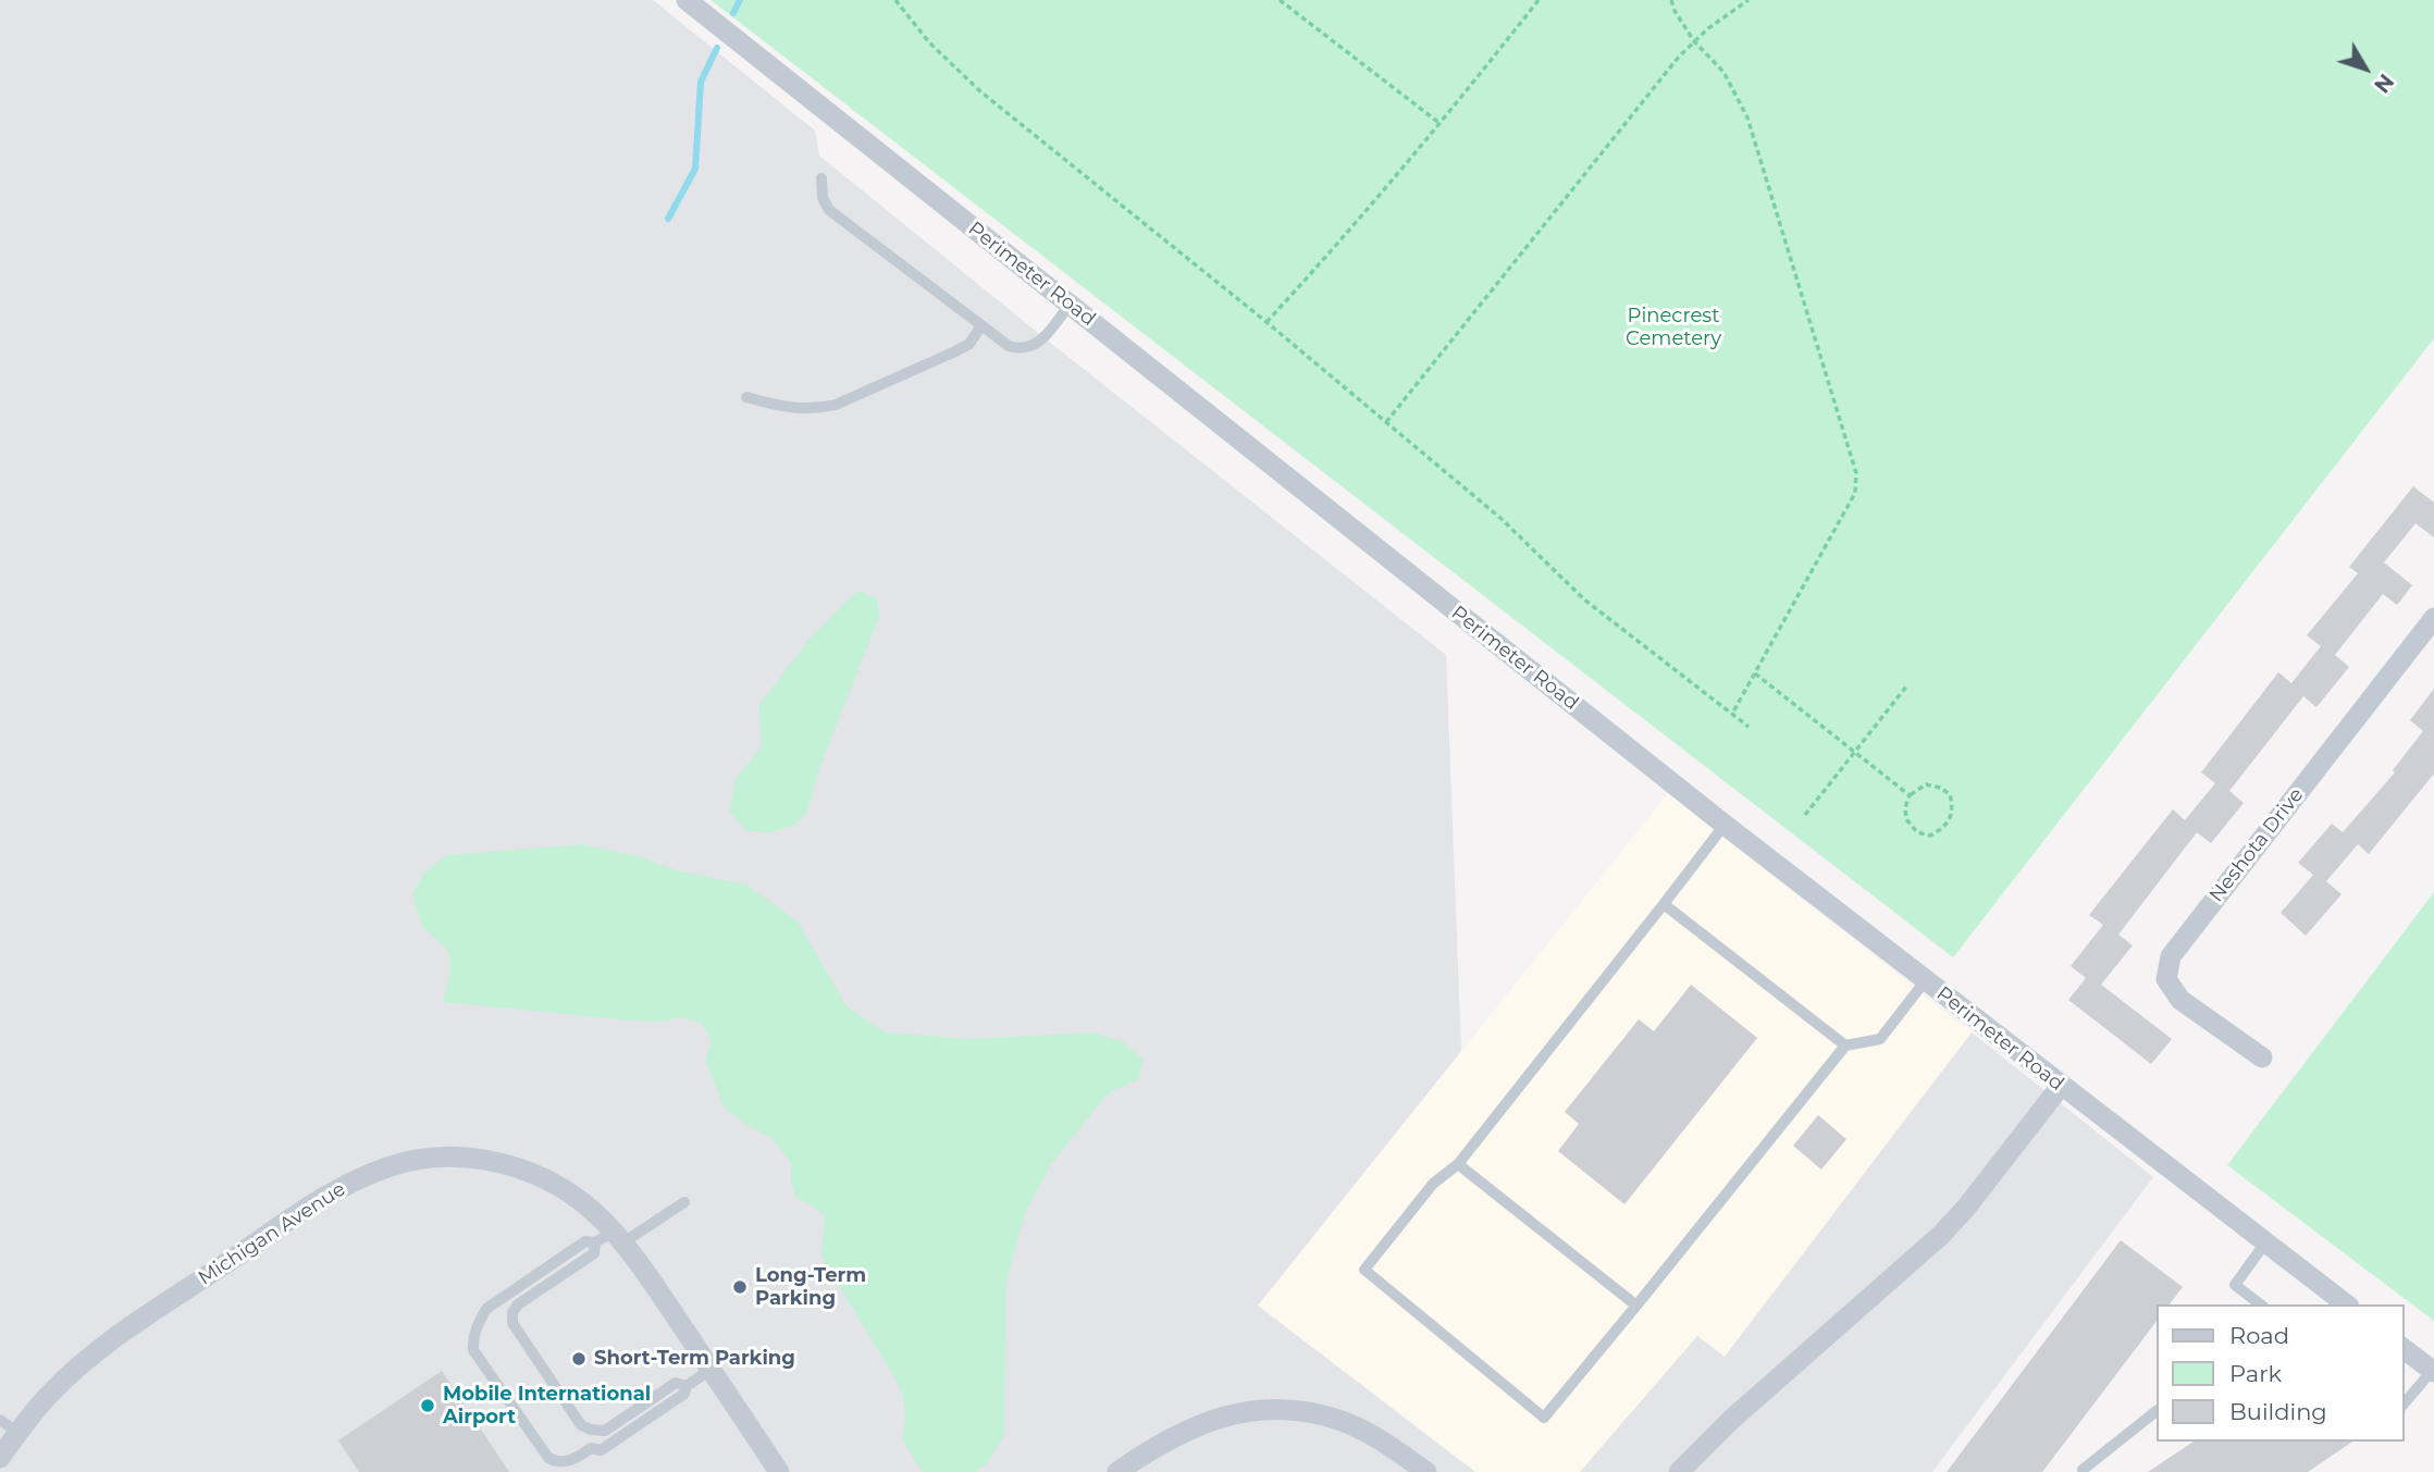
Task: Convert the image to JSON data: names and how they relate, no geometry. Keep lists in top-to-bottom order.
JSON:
{
  "streets": {
    "street": ["Perimeter Road", "Neshota Drive", "Michigan Avenue"]
  },
  "parks": ["Pinecrest Cemetery"],
  "places": ["Long-Term Parking", "Short-Term Parking", "Mobile International Airport"],
  "legend": ["Road", "Park", "Building"],
  "north": "bottom right"
}
